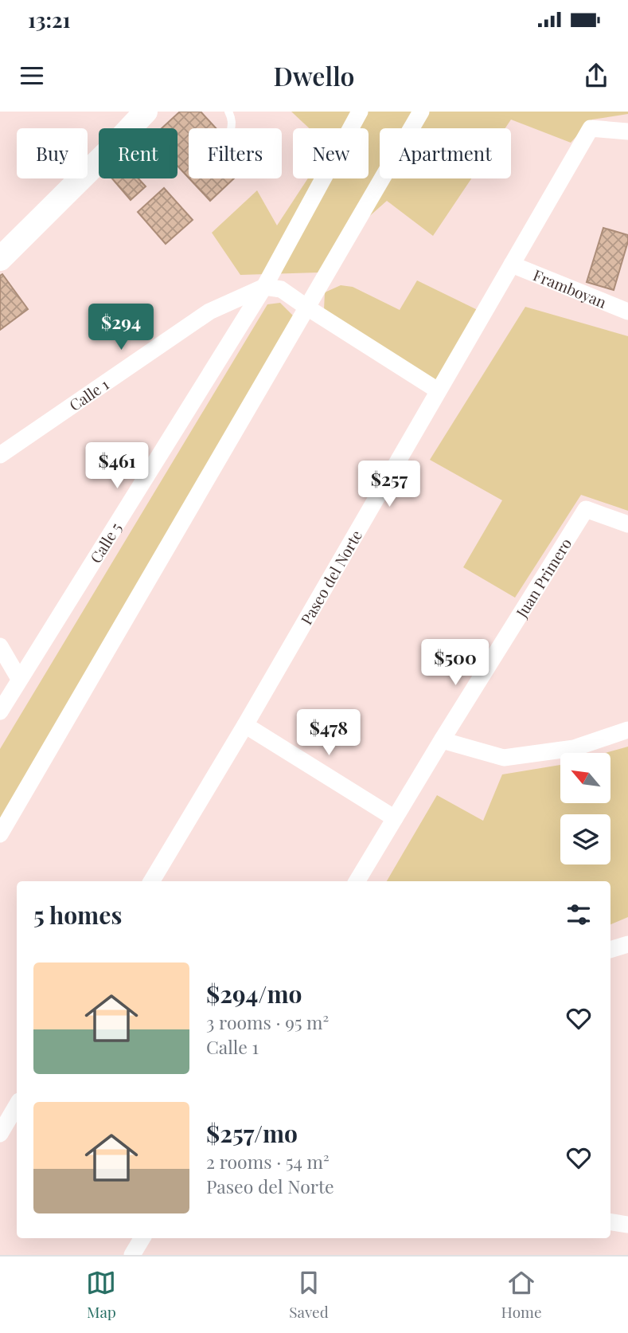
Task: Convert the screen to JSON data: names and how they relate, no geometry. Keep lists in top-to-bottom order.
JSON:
{
  "streets": {
    "street": [
      "Framboyan",
      "Calle 1",
      "Calle 5",
      "Paseo del Norte",
      "Juan Primero"
    ]
  },
  "crossings": [
    ["Framboyan", "Paseo del Norte"],
    ["Calle 1", "Calle 5"]
  ],
  "north": "top left",
  "page": {
    "status": "13:21",
    "header": "Dwello",
    "chip": [
      "Buy",
      "Rent",
      "Filters",
      "New",
      "Apartment"
    ],
    "price": [
      "$294",
      "$461",
      "$257",
      "$500",
      "$478"
    ],
    "heading": "5 homes",
    "list": [
      {
        "name": "$294/mo",
        "note": "3 rooms · 95 m² · Calle 1"
      },
      {
        "name": "$257/mo",
        "note": "2 rooms · 54 m² · Paseo del Norte"
      }
    ],
    "tabs": ["Map", "Saved", "Home"]
  }
}
